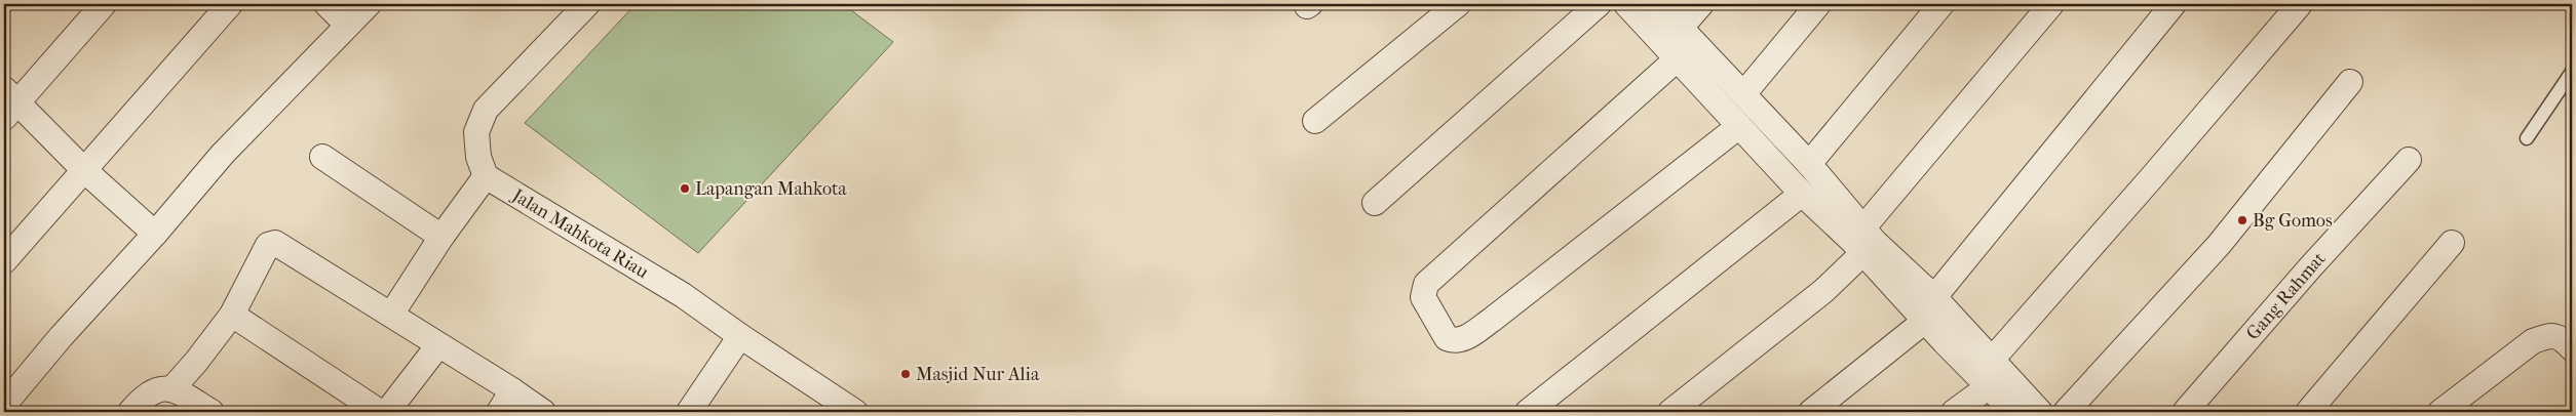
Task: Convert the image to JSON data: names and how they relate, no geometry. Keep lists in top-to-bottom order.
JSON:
{
  "streets": {
    "street": ["Jalan Mahkota Riau", "Gang Rahmat"]
  },
  "places": ["Lapangan Mahkota", "Bg Gomos", "Masjid Nur Alia"]
}
